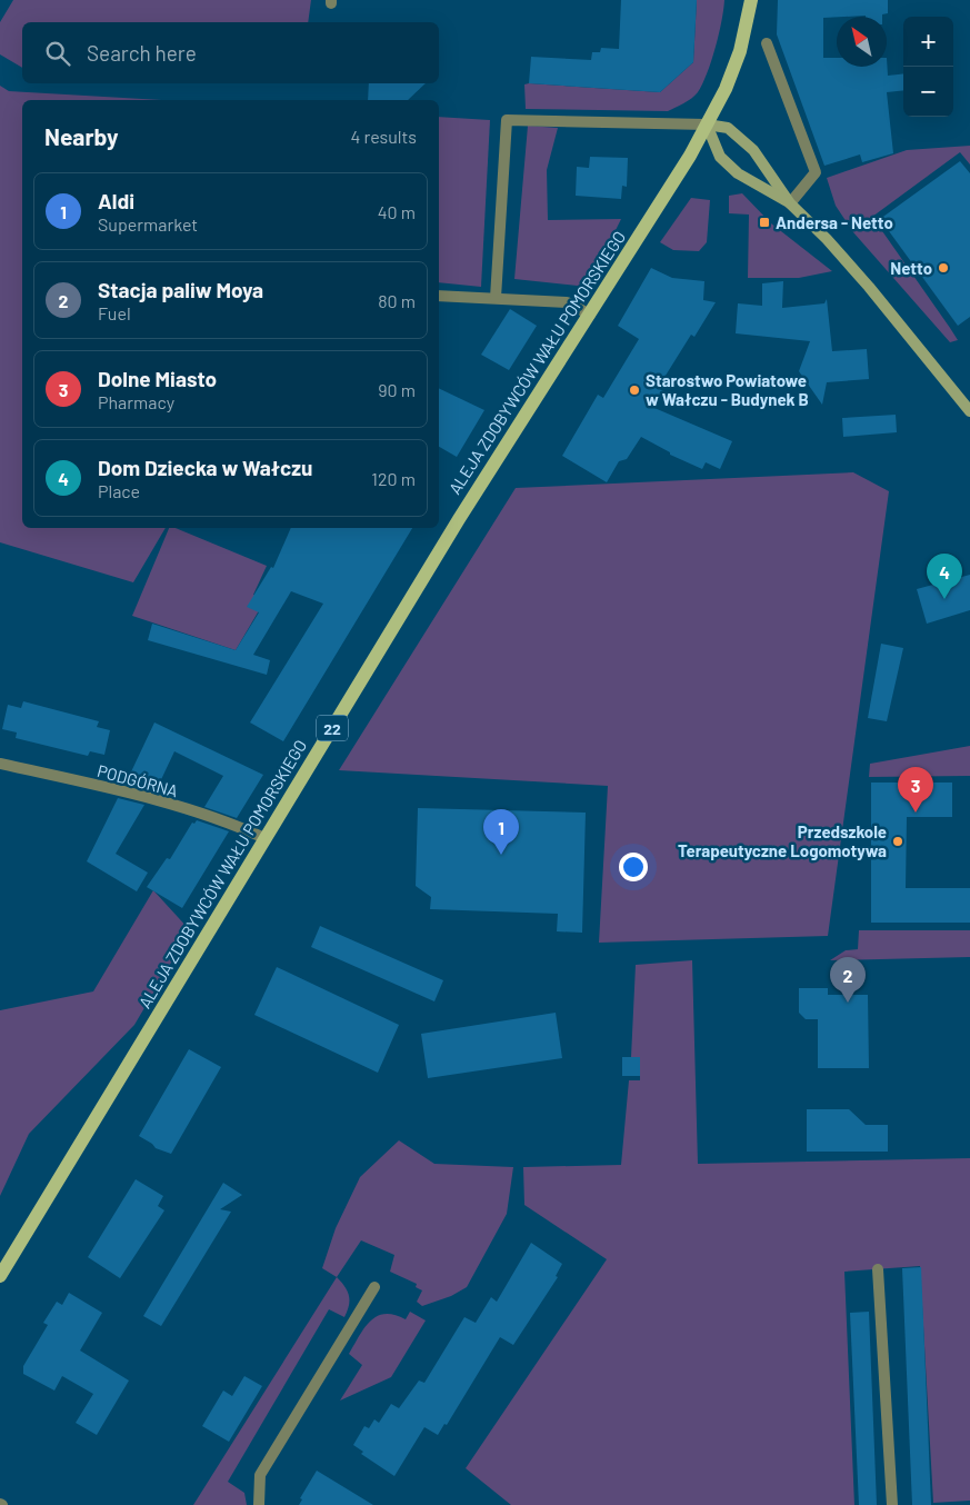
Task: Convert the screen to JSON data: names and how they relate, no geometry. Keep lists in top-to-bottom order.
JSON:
{
  "streets": {
    "main road": ["ALEJA ZDOBYWCÓW WAŁU POMORSKIEGO", "22"],
    "street": ["PODGÓRNA"]
  },
  "crossings": [
    ["ALEJA ZDOBYWCÓW WAŁU POMORSKIEGO", "PODGÓRNA"]
  ],
  "places": {
    "transit": ["Andersa - Netto"],
    "other": ["Netto", "Starostwo Powiatowe w Wałczu - Budynek B", "Przedszkole Terapeutyczne Logomotywa"]
  },
  "north": "top left",
  "page": {
    "map_buttons": ["+", "−"],
    "search": "Search here",
    "heading": ["Nearby", "4 results"],
    "list": [
      {
        "mark": "1",
        "name": "Aldi",
        "note": "Supermarket",
        "value": "40 m"
      },
      {
        "mark": "2",
        "name": "Stacja paliw Moya",
        "note": "Fuel",
        "value": "80 m"
      },
      {
        "mark": "3",
        "name": "Dolne Miasto",
        "note": "Pharmacy",
        "value": "90 m"
      },
      {
        "mark": "4",
        "name": "Dom Dziecka w Wałczu",
        "note": "Place",
        "value": "120 m"
      }
    ],
    "pins": [
      "4",
      "3",
      "1",
      "2"
    ]
  }
}
